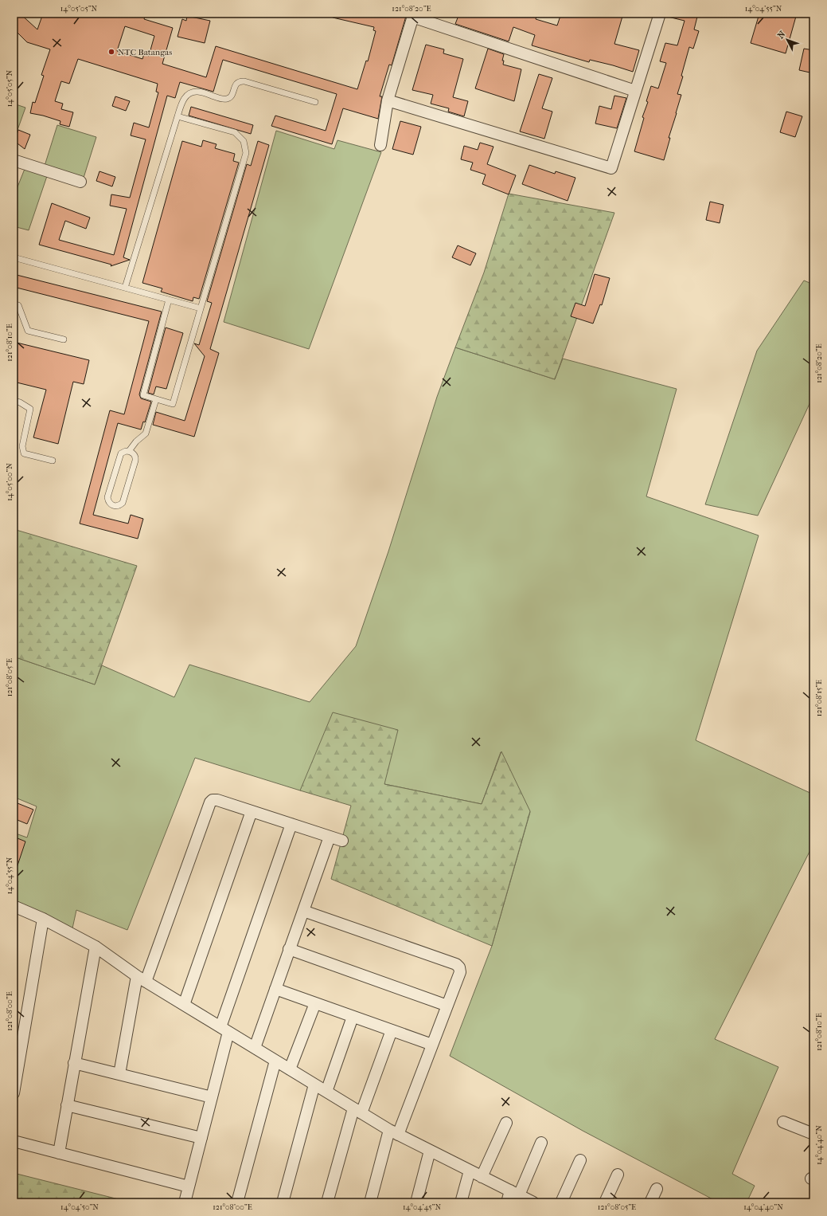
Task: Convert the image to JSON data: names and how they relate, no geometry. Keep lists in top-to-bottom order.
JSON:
{
  "places": ["NTC Batangas"],
  "north": "top left",
  "coordinates": [
    "14°05'05\"N",
    "121°08'20\"E",
    "14°04'55\"N",
    "121°08'10\"E",
    "14°05'00\"N",
    "121°08'05\"E",
    "121°08'15\"E",
    "121°08'00\"E",
    "14°04'40\"N",
    "14°04'50\"N",
    "14°04'45\"N"
  ]
}
